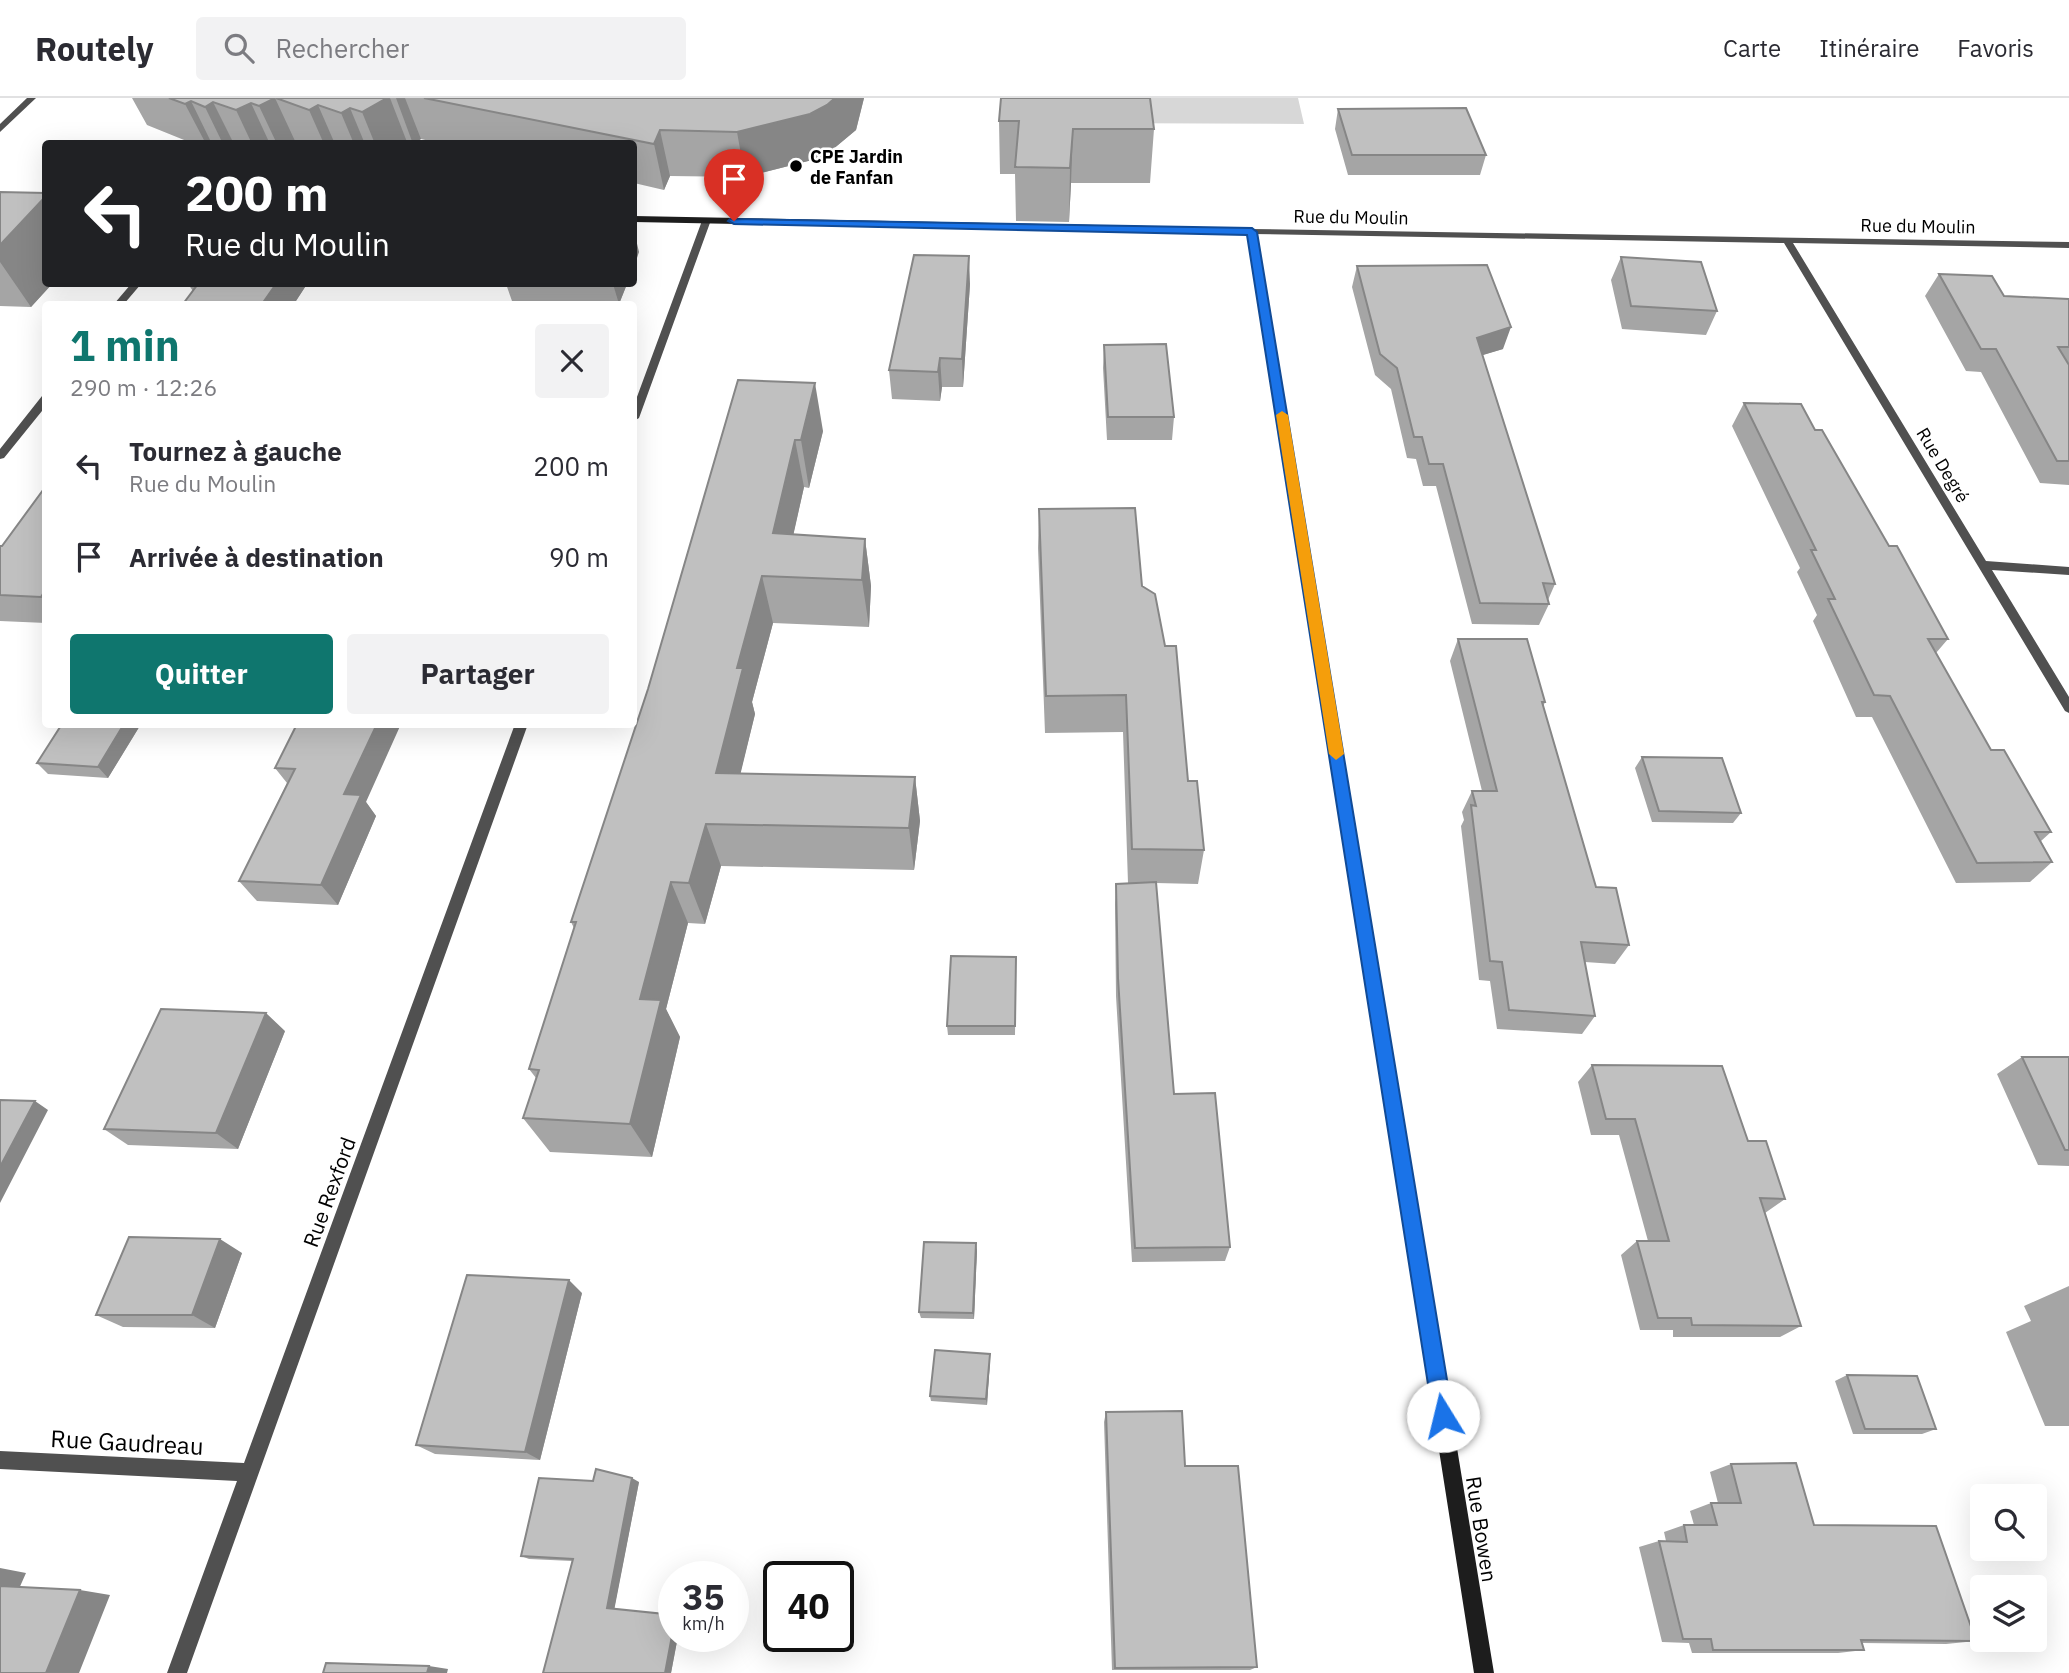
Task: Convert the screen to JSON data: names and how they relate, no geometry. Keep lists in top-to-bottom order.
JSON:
{
  "streets": {
    "street": [
      "Rue du Moulin",
      "Rue Degré",
      "Rue Rexford",
      "Rue Gaudreau",
      "Rue Bowen"
    ]
  },
  "crossings": [
    ["Rue du Moulin", "Rue Degré"],
    ["Rue du Moulin", "Rue Bowen"],
    ["Rue Rexford", "Rue Gaudreau"]
  ],
  "places": ["CPE Jardin de Fanfan"],
  "page": {
    "header": "Routely",
    "search": "Rechercher",
    "nav": ["Carte", "Itinéraire", "Favoris"],
    "turn": ["200 m", "Rue du Moulin"],
    "heading": ["1 min", "290 m · 12:26"],
    "list": [
      {
        "name": "Tournez à gauche",
        "note": "Rue du Moulin",
        "value": "200 m"
      },
      {
        "name": "Arrivée à destination",
        "value": "90 m"
      }
    ],
    "buttons": ["Quitter", "Partager"],
    "speed": "35 km/h",
    "limit": "40"
  }
}
